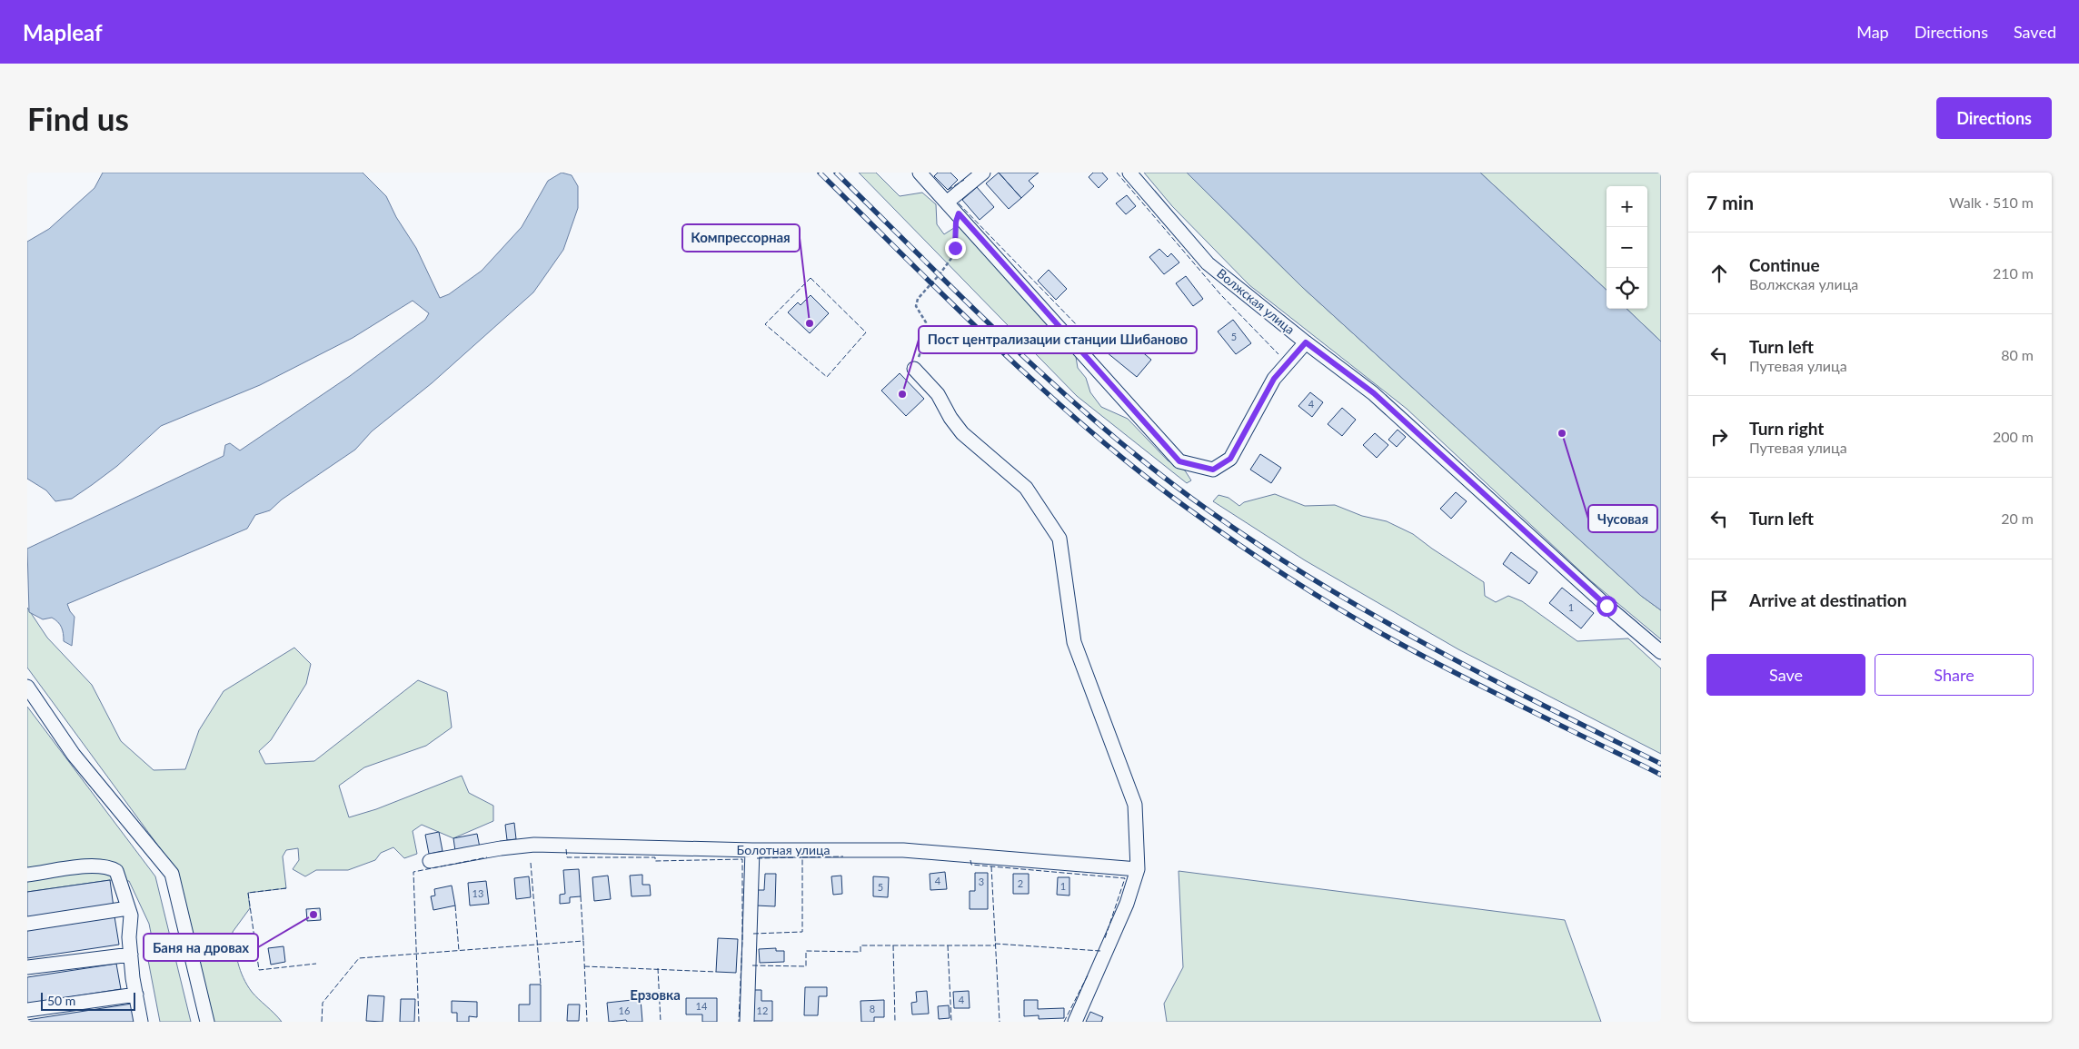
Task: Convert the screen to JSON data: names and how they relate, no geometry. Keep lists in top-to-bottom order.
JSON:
{
  "streets": {
    "street": ["Волжская улица", "Болотная улица"]
  },
  "districts": ["Ерзовка"],
  "places": [
    "Компрессорная",
    "Пост централизации станции Шибаново",
    "Чусовая",
    "Баня на дровах"
  ],
  "house_numbers": [
    "5",
    "4",
    "1",
    "4",
    "3",
    "2",
    "1",
    "5",
    "13",
    "4",
    "14",
    "8",
    "16",
    "12"
  ],
  "scale_bar": "50 m",
  "page": {
    "header": "Mapleaf",
    "nav": ["Map", "Directions", "Saved"],
    "buttons": [
      "Directions",
      ["Save", "Share"]
    ],
    "title": "Find us",
    "heading": ["7 min", "Walk · 510 m"],
    "map_buttons": ["+", "−"],
    "list": [
      ["Continue", "Волжская улица", "210 m"],
      ["Turn left", "Путевая улица", "80 m"],
      ["Turn right", "Путевая улица", "200 m"],
      ["Turn left", "20 m"],
      "Arrive at destination"
    ],
    "scale": "50 m"
  }
}
